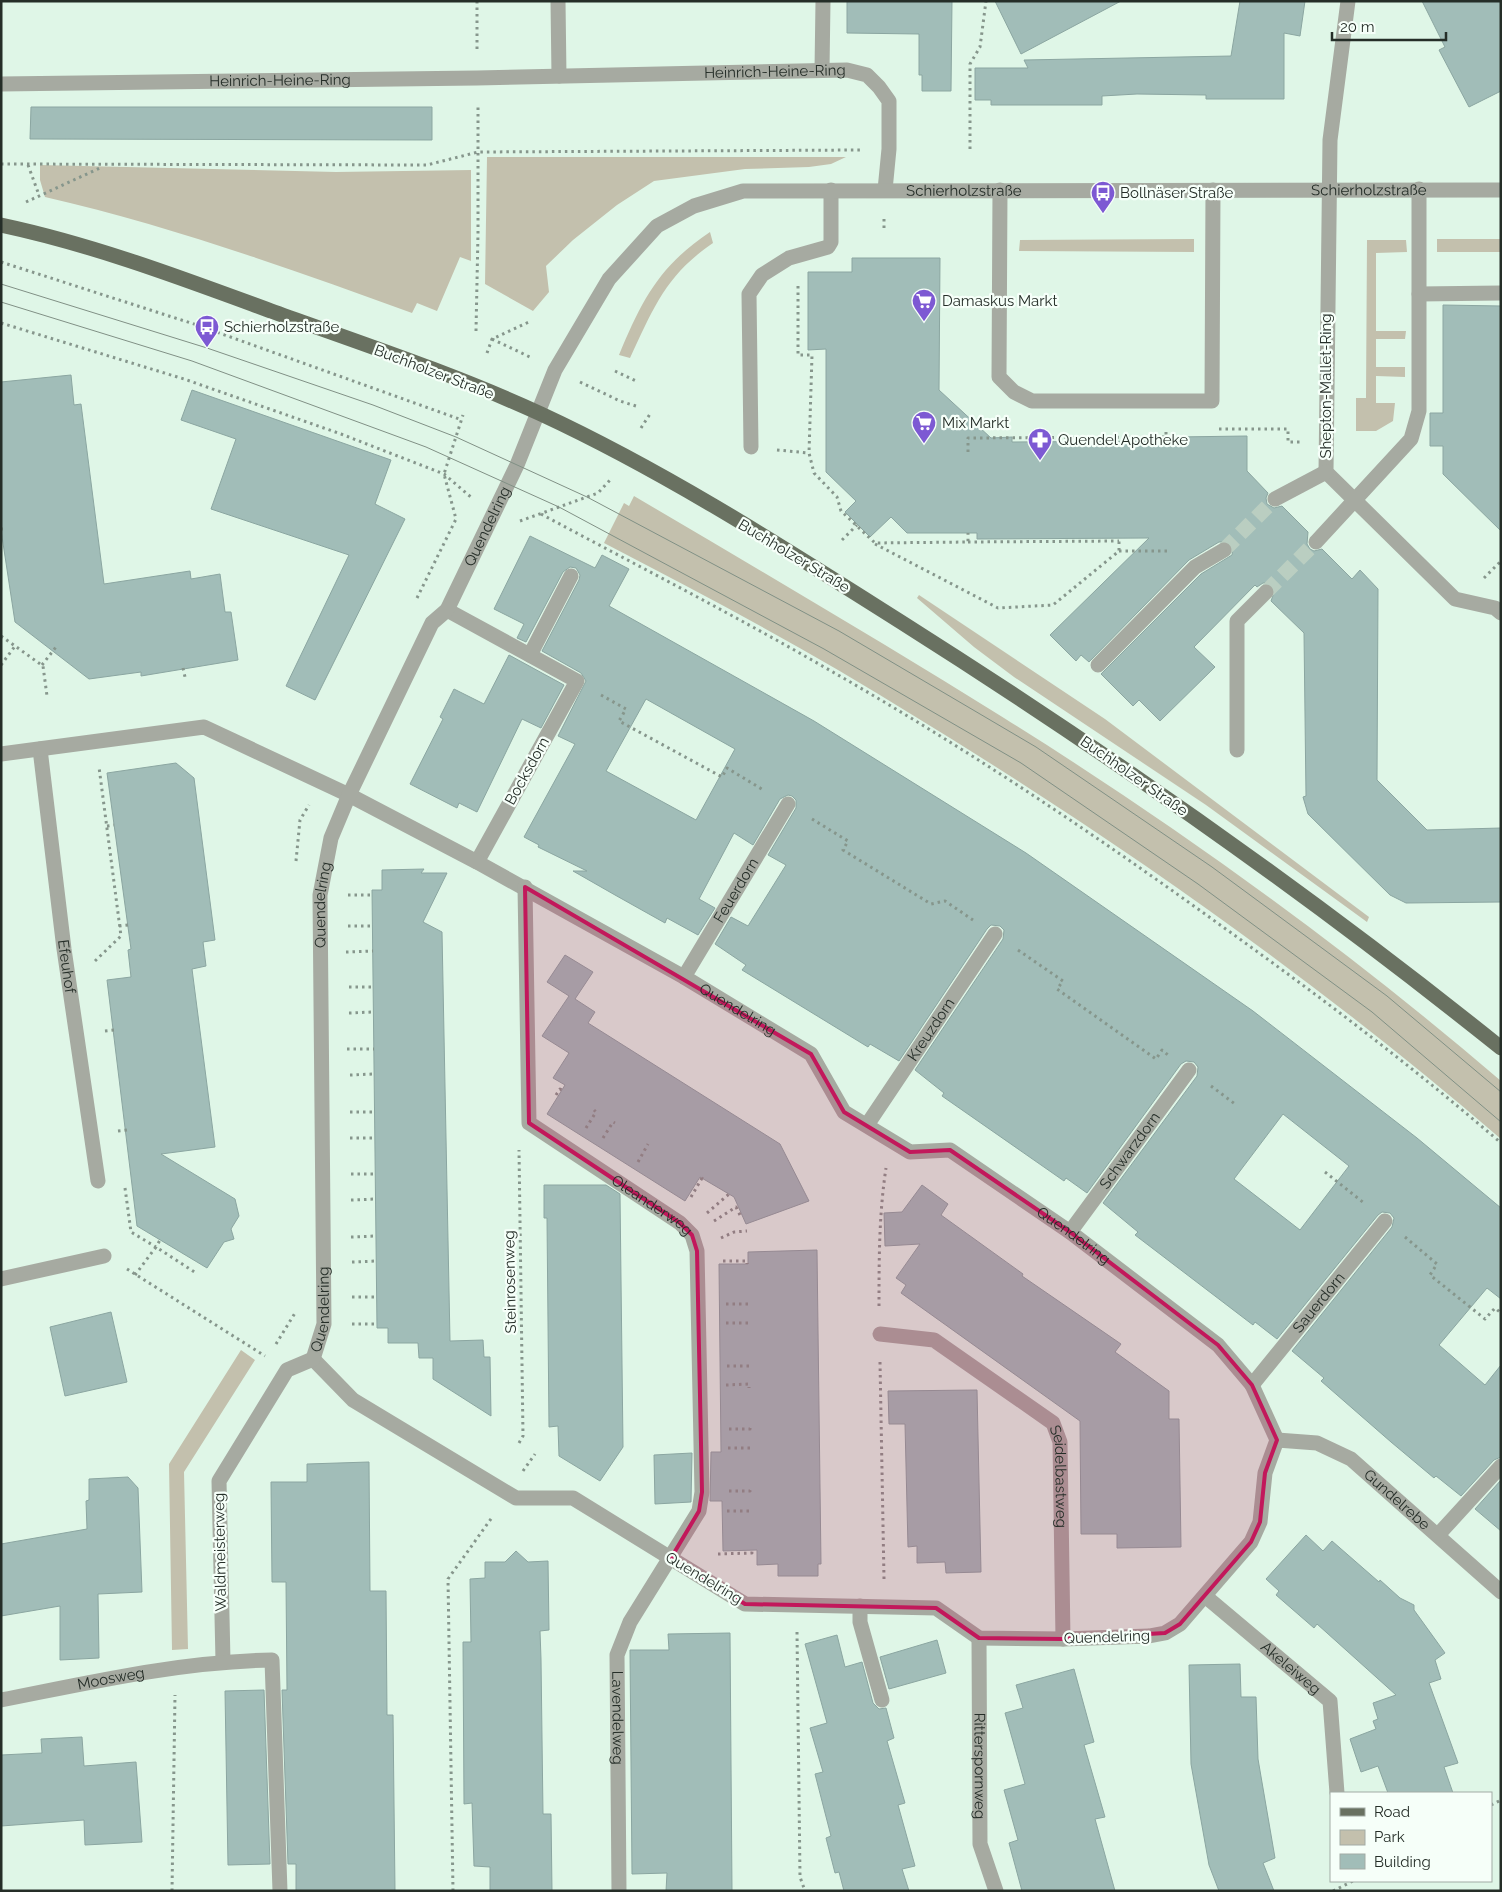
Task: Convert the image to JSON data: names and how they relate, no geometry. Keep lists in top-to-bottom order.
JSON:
{
  "streets": {
    "main road": ["Buchholzer Straße"],
    "street": [
      "Heinrich-Heine-Ring",
      "Schierholzstraße",
      "Shepton-Mallet-Ring",
      "Quendelring",
      "Bocksdorn",
      "Feuerdorn",
      "Efeuhof",
      "Kreuzdorn",
      "Schwarzdorn",
      "Oleanderweg",
      "Sauerdorn",
      "Seidelbastweg",
      "Gundelrebe",
      "Waldmeisterweg",
      "Akeleiweg",
      "Moosweg",
      "Lavendelweg",
      "Ritterspornweg"
    ],
    "path": ["Steinrosenweg"]
  },
  "crossings": [
    ["Heinrich-Heine-Ring", "Schierholzstraße"],
    ["Schierholzstraße", "Buchholzer Straße"],
    ["Schierholzstraße", "Shepton-Mallet-Ring"],
    ["Schierholzstraße", "Quendelring"],
    ["Buchholzer Straße", "Quendelring"],
    ["Quendelring", "Bocksdorn"],
    ["Quendelring", "Feuerdorn"],
    ["Quendelring", "Kreuzdorn"],
    ["Quendelring", "Schwarzdorn"],
    ["Quendelring", "Oleanderweg"],
    ["Quendelring", "Sauerdorn"],
    ["Quendelring", "Seidelbastweg"],
    ["Quendelring", "Gundelrebe"],
    ["Quendelring", "Waldmeisterweg"],
    ["Quendelring", "Akeleiweg"],
    ["Quendelring", "Lavendelweg"],
    ["Quendelring", "Ritterspornweg"],
    ["Oleanderweg", "Steinrosenweg"],
    ["Oleanderweg", "Lavendelweg"],
    ["Waldmeisterweg", "Moosweg"]
  ],
  "places": {
    "bus stop": ["Bollnäser Straße", "Schierholzstraße"],
    "supermarket": ["Damaskus Markt", "Mix Markt"],
    "pharmacy": ["Quendel Apotheke"]
  },
  "legend": ["Road", "Park", "Building"],
  "scale_bar": "20 m"
}
